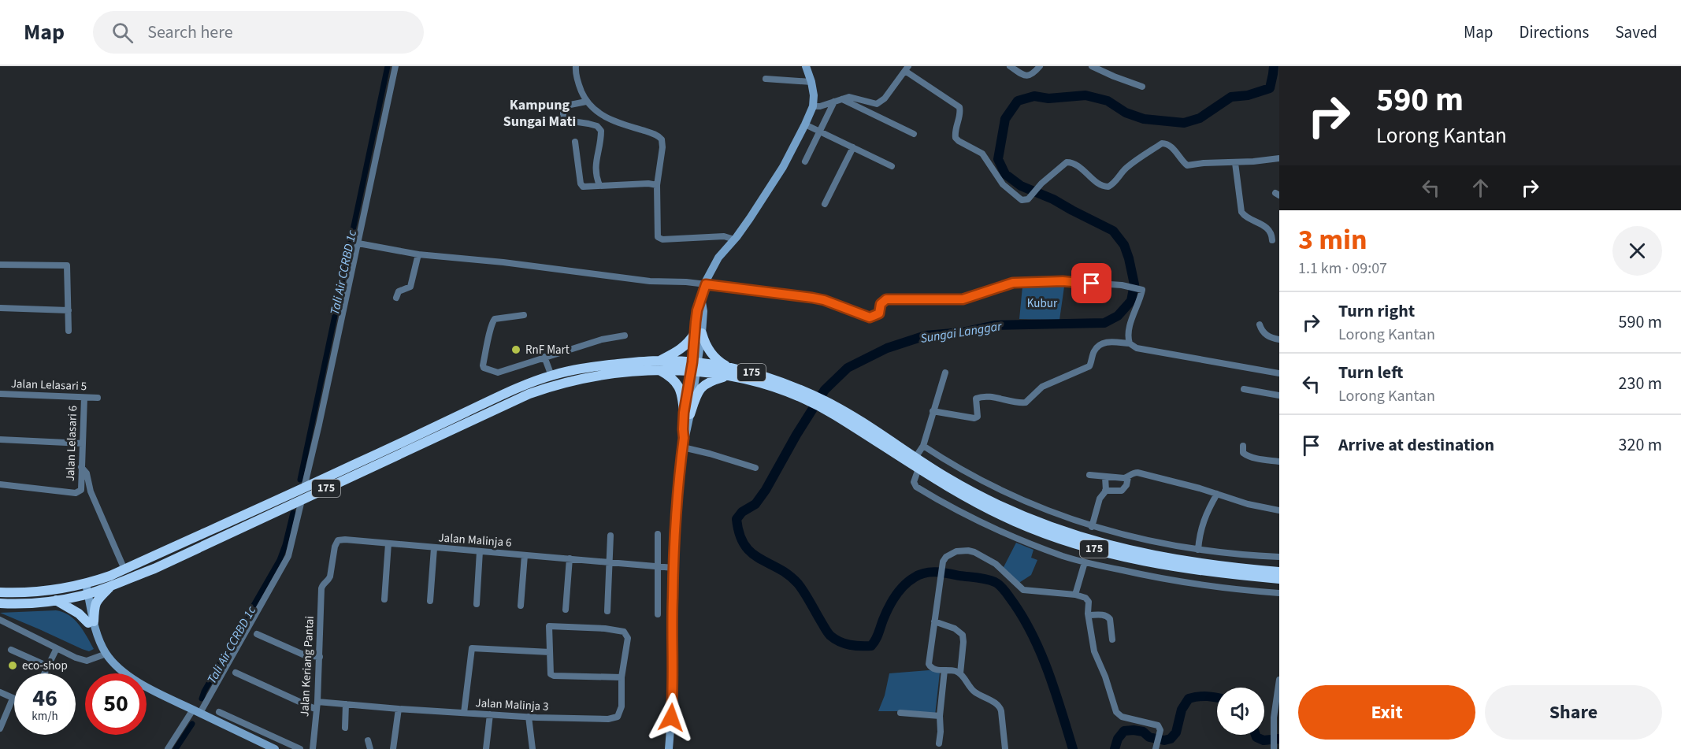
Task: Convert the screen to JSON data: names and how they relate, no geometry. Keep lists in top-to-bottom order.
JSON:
{
  "streets": {
    "highway": ["175"],
    "street": [
      "Jalan Lelasari 5",
      "Jalan Lelasari 6",
      "Jalan Malinja 6",
      "Jalan Keriang Pantai",
      "Jalan Malinja 3"
    ]
  },
  "crossings": [
    ["Jalan Lelasari 5", "Jalan Lelasari 6"],
    ["Jalan Malinja 6", "Jalan Keriang Pantai"],
    ["Jalan Keriang Pantai", "Jalan Malinja 3"]
  ],
  "districts": ["Kampung Sungai Mati"],
  "water": ["Tali Air CCRBD 1c", "Sungai Langgar"],
  "parks": ["Kubur"],
  "places": ["RnF Mart", "eco-shop"],
  "page": {
    "header": "Map",
    "search": "Search here",
    "nav": ["Map", "Directions", "Saved"],
    "turn": ["590 m", "Lorong Kantan"],
    "heading": ["3 min", "1.1 km · 09:07"],
    "list": [
      {
        "name": "Turn right",
        "note": "Lorong Kantan",
        "value": "590 m"
      },
      {
        "name": "Turn left",
        "note": "Lorong Kantan",
        "value": "230 m"
      },
      {
        "name": "Arrive at destination",
        "value": "320 m"
      }
    ],
    "speed": "46 km/h",
    "limit": "50",
    "buttons": ["Exit", "Share"]
  }
}
